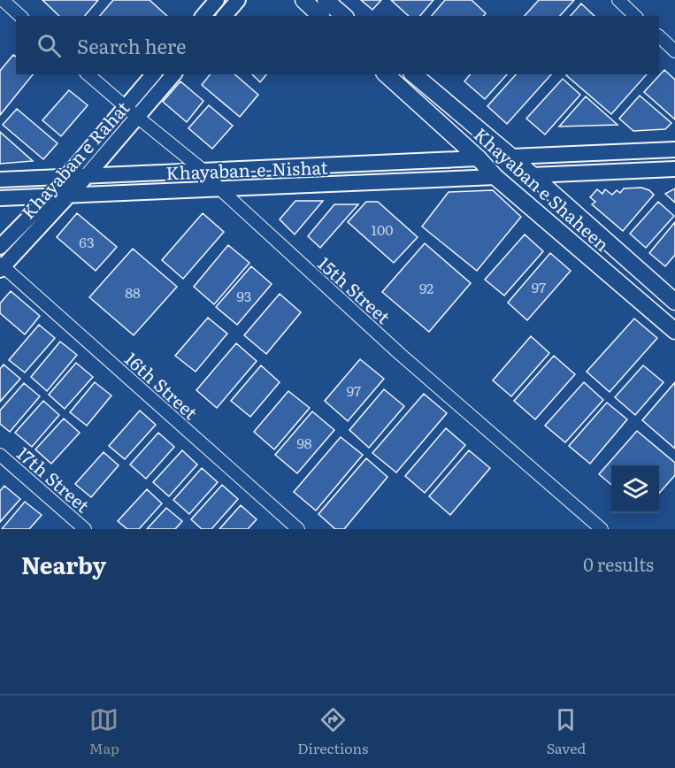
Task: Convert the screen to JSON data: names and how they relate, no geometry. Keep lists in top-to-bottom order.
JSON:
{
  "streets": {
    "main road": ["Khayaban e Shaheen"],
    "street": [
      "Khayaban e Rahat",
      "Khayaban-e-Nishat",
      "15th Street",
      "16th Street",
      "17th Street"
    ]
  },
  "crossings": [
    ["Khayaban e Rahat", "Khayaban-e-Nishat"],
    ["Khayaban e Rahat", "15th Street"],
    ["Khayaban e Rahat", "16th Street"],
    ["Khayaban-e-Nishat", "Khayaban e Shaheen"],
    ["Khayaban-e-Nishat", "15th Street"]
  ],
  "house_numbers": [
    "100",
    "63",
    "97",
    "92",
    "88",
    "93",
    "97",
    "98"
  ],
  "page": {
    "search": "Search here",
    "heading": ["Nearby", "0 results"],
    "nav": ["Map", "Directions", "Saved"]
  }
}
